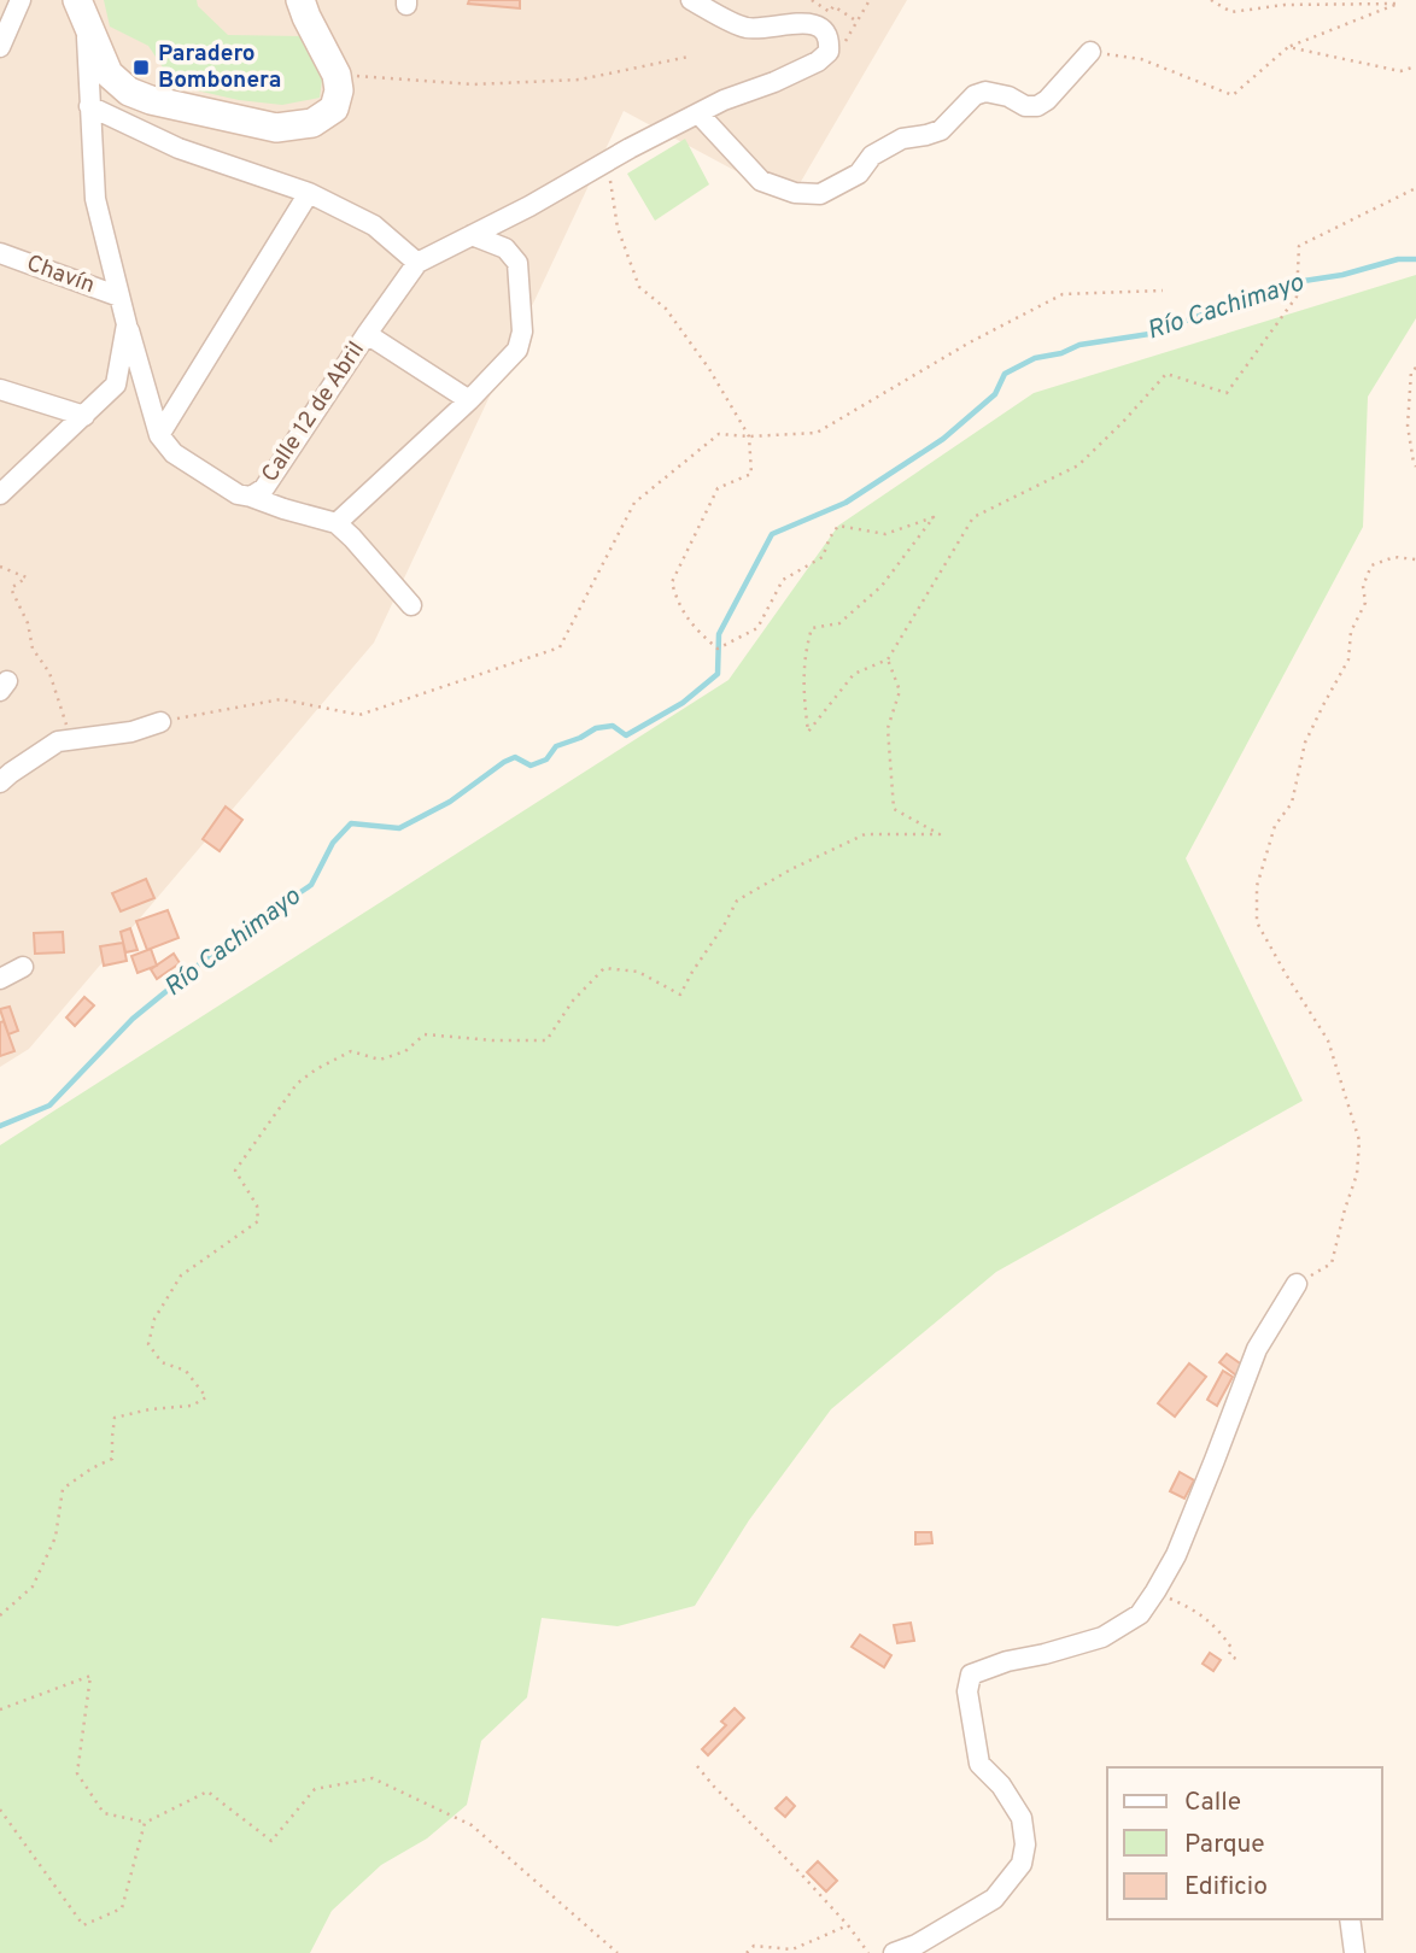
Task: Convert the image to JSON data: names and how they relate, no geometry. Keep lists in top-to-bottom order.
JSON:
{
  "streets": {
    "street": ["Chavín", "Calle 12 de Abril"]
  },
  "water": ["Río Cachimayo"],
  "places": {
    "transit": ["Paradero Bombonera"]
  },
  "legend": ["Calle", "Parque", "Edificio"]
}
